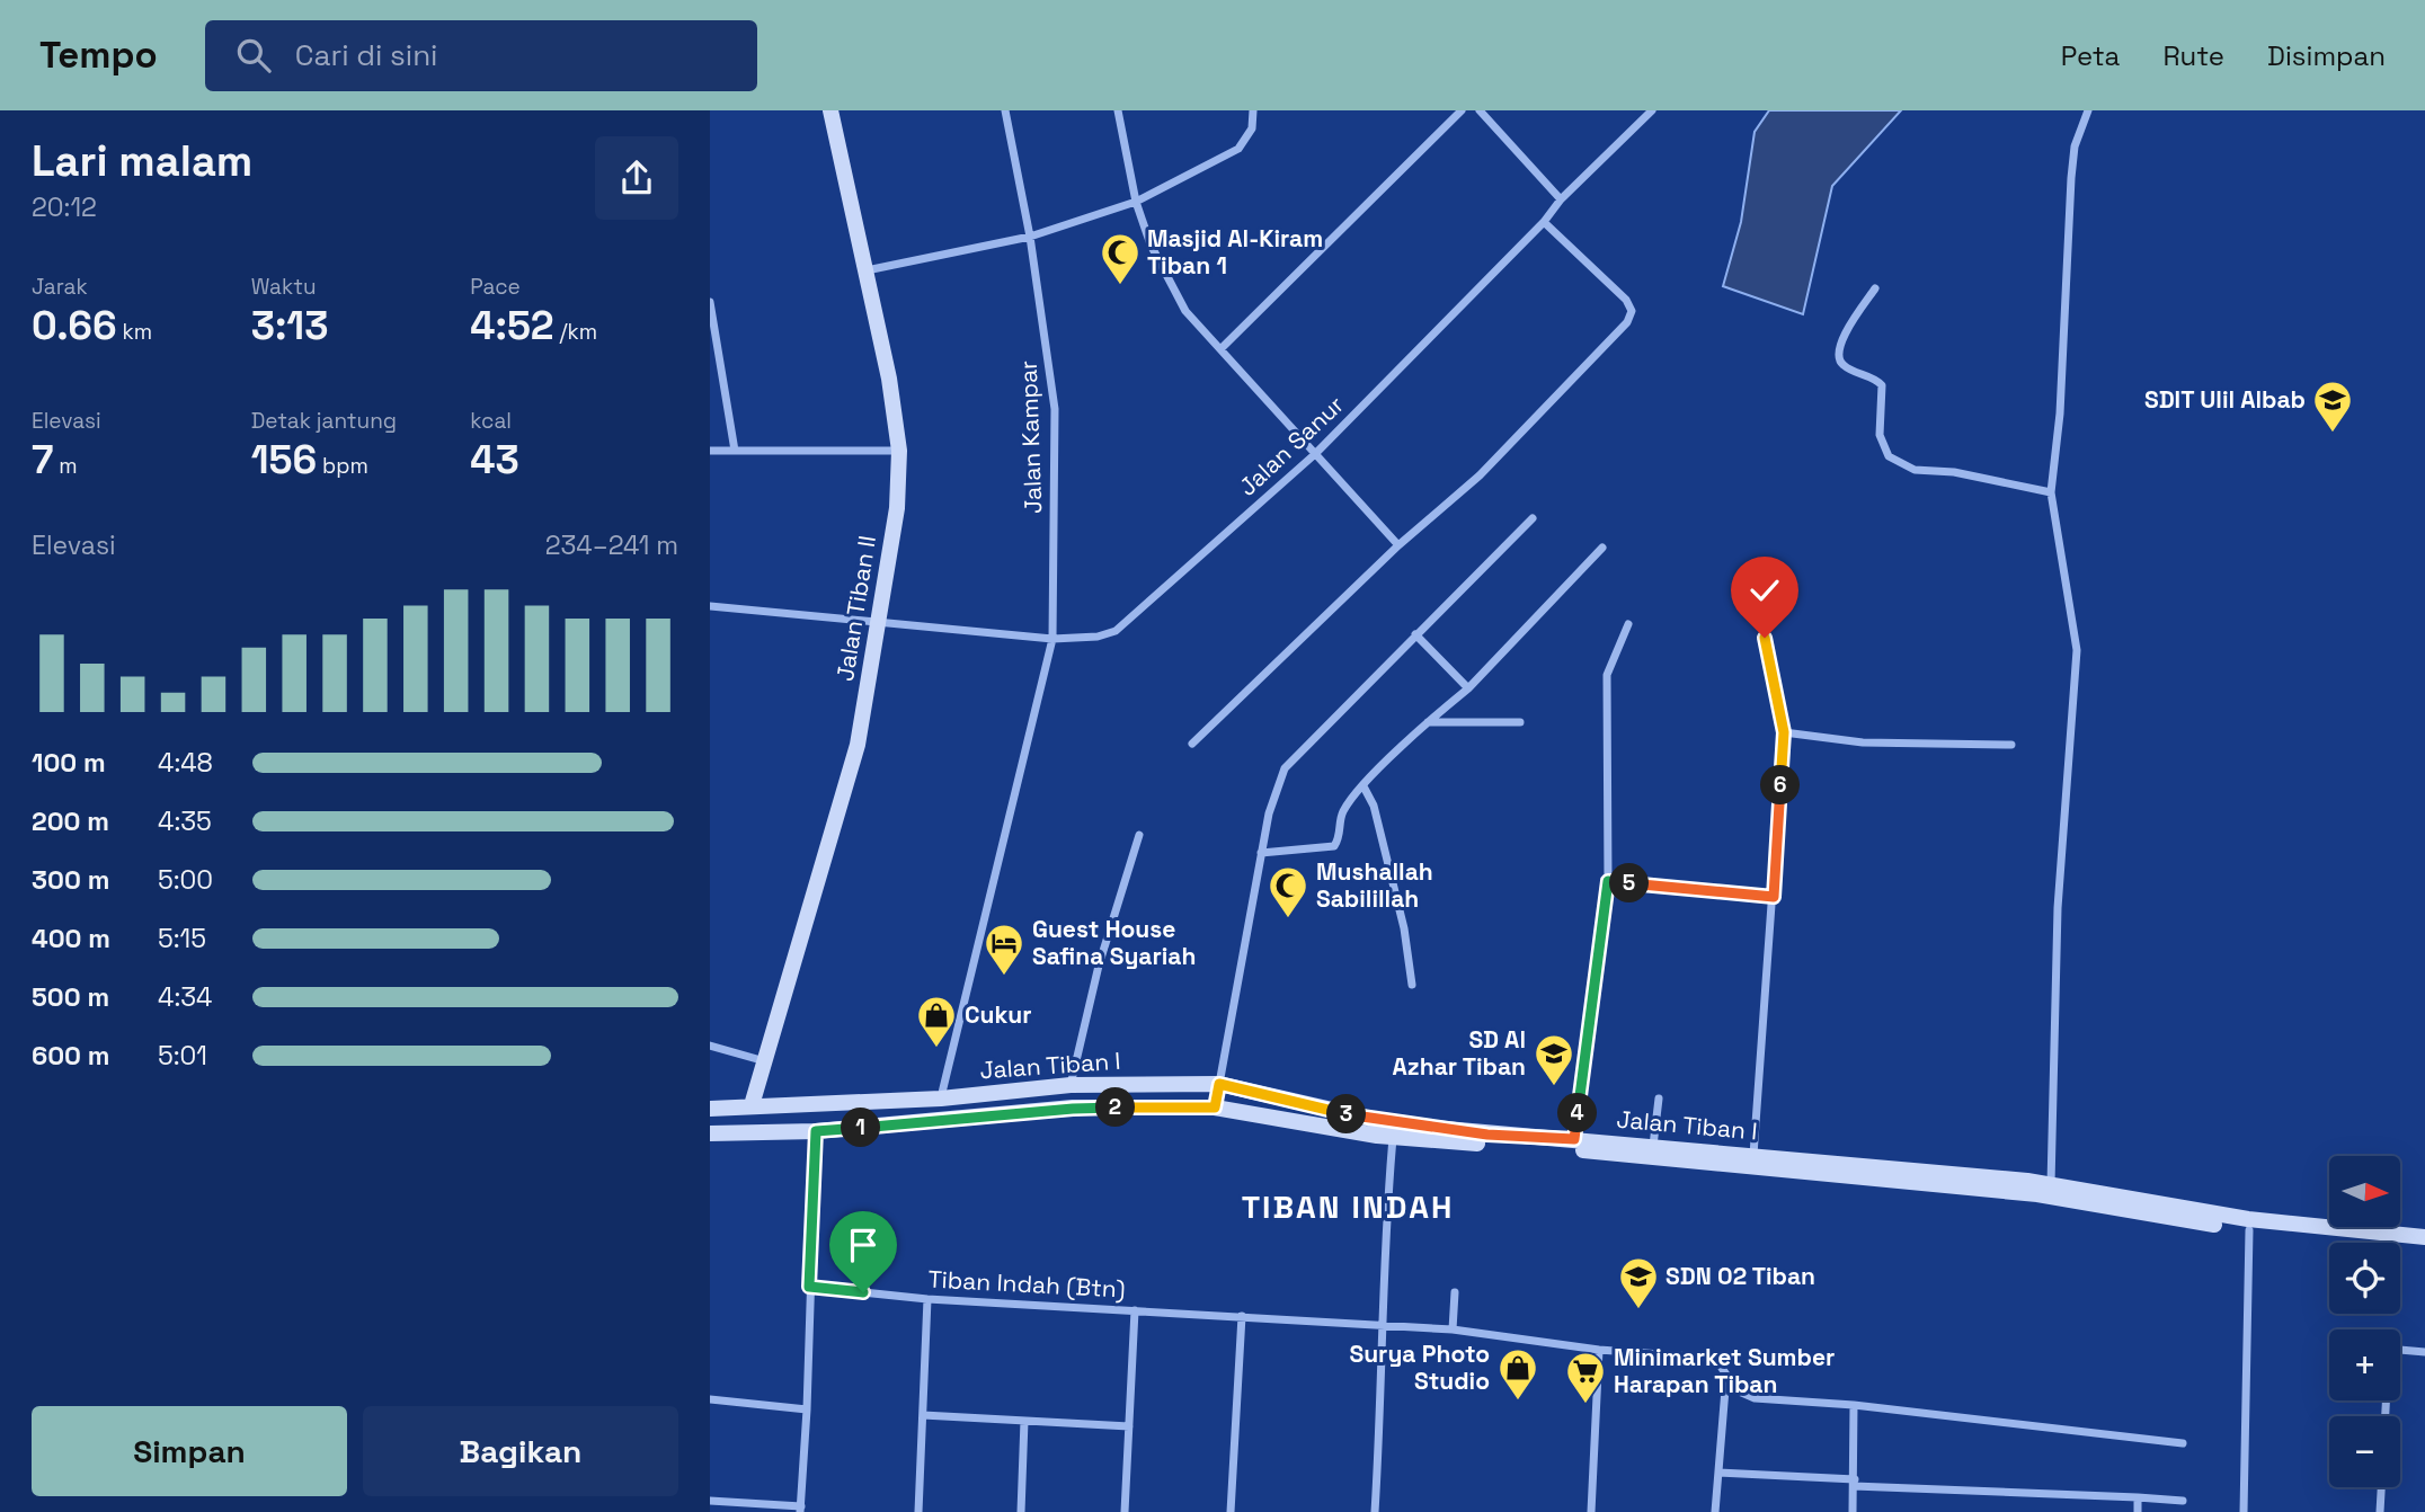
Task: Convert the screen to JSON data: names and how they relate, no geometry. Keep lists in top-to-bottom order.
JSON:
{
  "streets": {
    "street": [
      "Jalan Kampar",
      "Jalan Sanur",
      "Jalan Tiban II",
      "Jalan Tiban I",
      "Tiban Indah (Btn)"
    ]
  },
  "crossings": [
    ["Jalan Kampar", "Jalan Sanur"],
    ["Jalan Kampar", "Jalan Tiban I"],
    ["Jalan Sanur", "Jalan Tiban II"],
    ["Jalan Tiban II", "Jalan Tiban I"]
  ],
  "districts": ["TIBAN INDAH"],
  "places": {
    "mosque": ["Masjid Al-Kiram Tiban 1", "Mushallah Sabilillah"],
    "school or university": ["SDIT Ulil Albab", "SD Al Azhar Tiban", "SDN 02 Tiban"],
    "hotel": ["Guest House Safina Syariah"],
    "shop": ["Cukur", "Surya Photo Studio"],
    "supermarket": ["Minimarket Sumber Harapan Tiban"]
  },
  "north": "right",
  "page": {
    "header": "Tempo",
    "search": "Cari di sini",
    "nav": ["Peta", "Rute", "Disimpan"],
    "heading": ["Lari malam", "20:12"],
    "stats": [
      ["Jarak", "0.66 km"],
      ["Waktu", "3:13"],
      ["Pace", "4:52 /km"],
      ["Elevasi", "7 m"],
      ["Detak jantung", "156 bpm"],
      ["kcal", "43"]
    ],
    "chart": ["Elevasi", "234–241 m"],
    "list": [
      {
        "name": "100 m",
        "note": "4:48"
      },
      {
        "name": "200 m",
        "note": "4:35"
      },
      {
        "name": "300 m",
        "note": "5:00"
      },
      {
        "name": "400 m",
        "note": "5:15"
      },
      {
        "name": "500 m",
        "note": "4:34"
      },
      {
        "name": "600 m",
        "note": "5:01"
      }
    ],
    "pins": [
      "6",
      "5",
      "2",
      "4",
      "3",
      "1"
    ],
    "map_buttons": ["+", "−"],
    "buttons": ["Simpan", "Bagikan"]
  }
}
